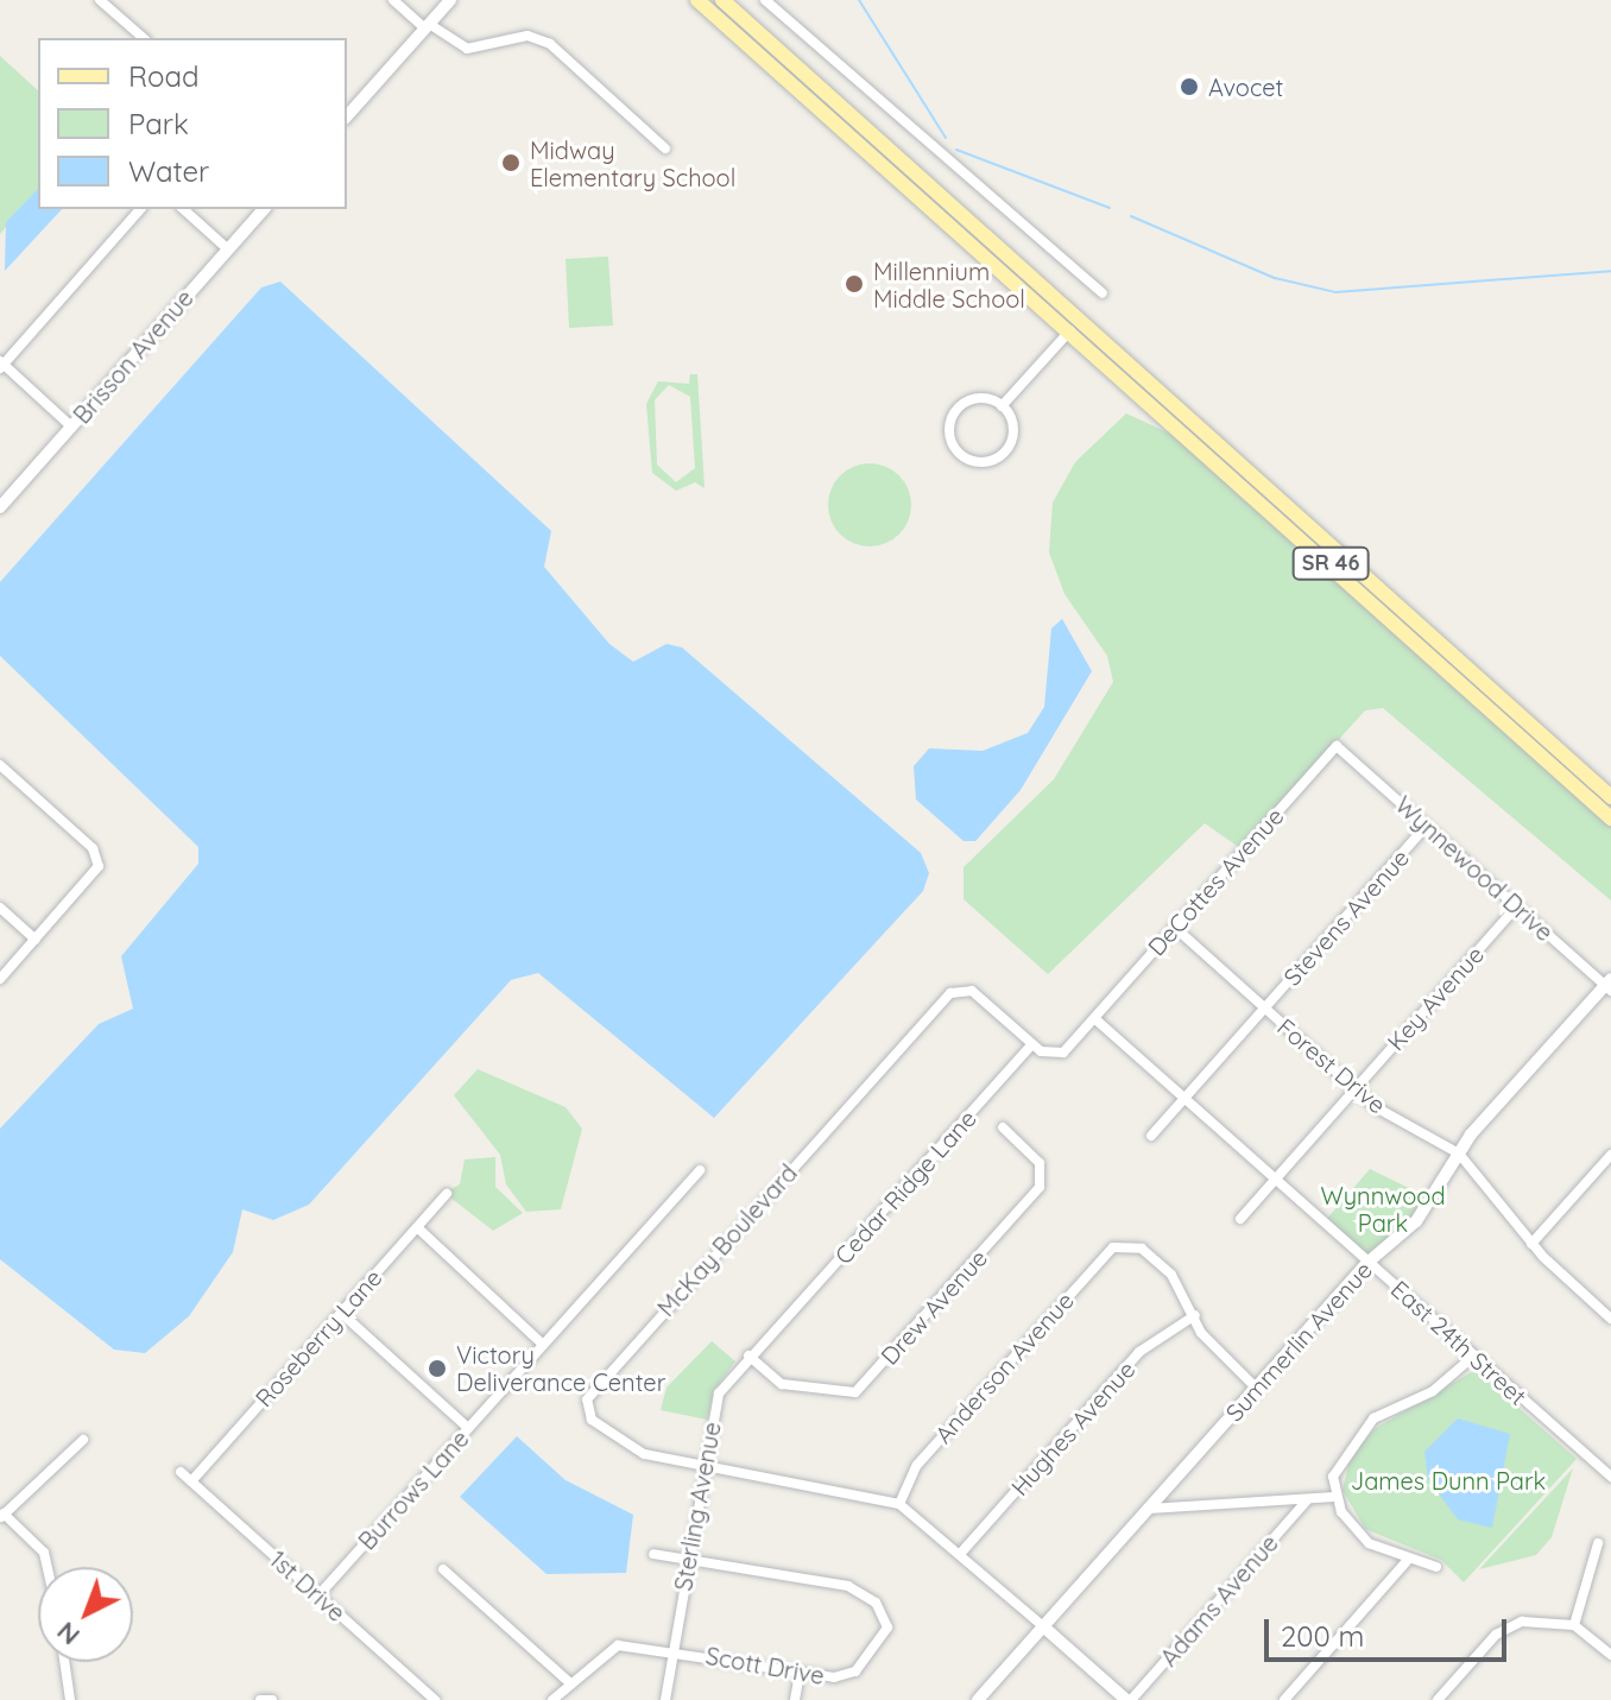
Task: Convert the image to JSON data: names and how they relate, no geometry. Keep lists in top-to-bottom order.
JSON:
{
  "streets": {
    "main road": ["SR 46"],
    "street": [
      "Brisson Avenue",
      "Wynnewood Drive",
      "DeCottes Avenue",
      "Stevens Avenue",
      "Key Avenue",
      "Forest Drive",
      "Cedar Ridge Lane",
      "McKay Boulevard",
      "Drew Avenue",
      "Roseberry Lane",
      "Summerlin Avenue",
      "East 24th Street",
      "Anderson Avenue",
      "Hughes Avenue",
      "Burrows Lane",
      "Sterling Avenue",
      "1st Drive",
      "Adams Avenue",
      "Scott Drive"
    ]
  },
  "crossings": [
    ["Wynnewood Drive", "DeCottes Avenue"],
    ["Wynnewood Drive", "Stevens Avenue"],
    ["Wynnewood Drive", "Key Avenue"],
    ["Wynnewood Drive", "Summerlin Avenue"],
    ["DeCottes Avenue", "Forest Drive"],
    ["DeCottes Avenue", "East 24th Street"],
    ["Stevens Avenue", "Forest Drive"],
    ["Stevens Avenue", "East 24th Street"],
    ["Key Avenue", "Forest Drive"],
    ["Key Avenue", "East 24th Street"],
    ["Forest Drive", "Summerlin Avenue"],
    ["Cedar Ridge Lane", "McKay Boulevard"],
    ["Cedar Ridge Lane", "Sterling Avenue"],
    ["McKay Boulevard", "Summerlin Avenue"],
    ["McKay Boulevard", "Anderson Avenue"],
    ["McKay Boulevard", "Hughes Avenue"],
    ["McKay Boulevard", "Sterling Avenue"],
    ["Drew Avenue", "Sterling Avenue"],
    ["Roseberry Lane", "1st Drive"],
    ["Summerlin Avenue", "East 24th Street"],
    ["Anderson Avenue", "Hughes Avenue"],
    ["Burrows Lane", "1st Drive"],
    ["Sterling Avenue", "Scott Drive"]
  ],
  "parks": ["Wynnwood Park", "James Dunn Park"],
  "places": [
    "Avocet",
    "Midway Elementary School",
    "Millennium Middle School",
    "Victory Deliverance Center"
  ],
  "legend": ["Road", "Park", "Water"],
  "scale_bar": "200 m",
  "north": "bottom left"
}
